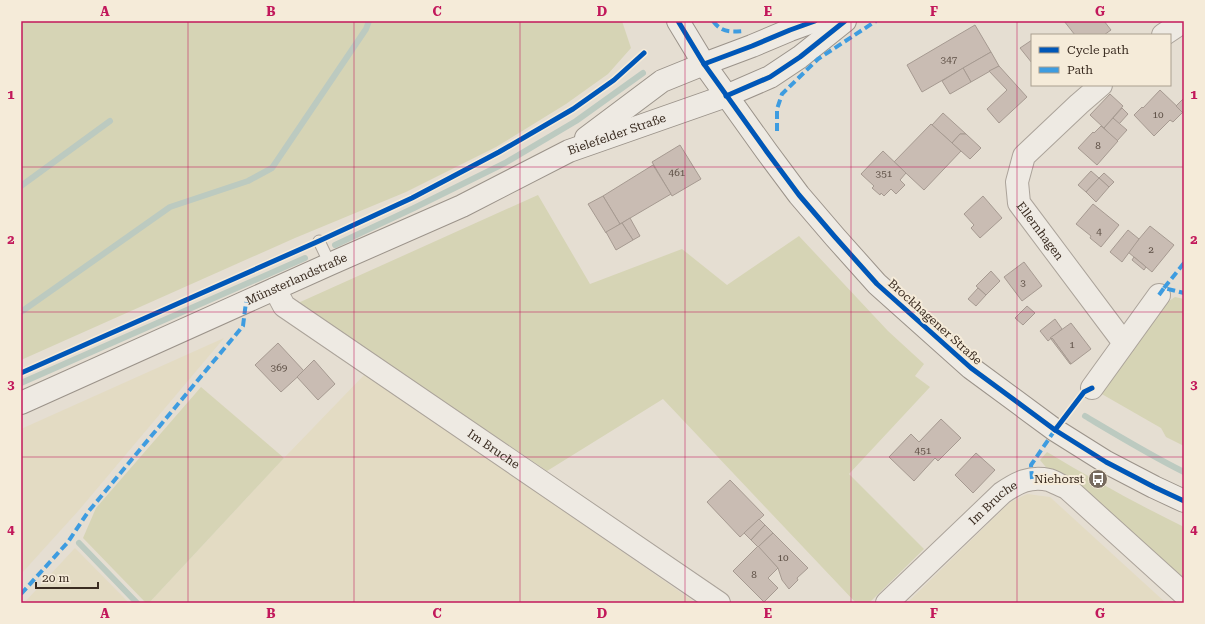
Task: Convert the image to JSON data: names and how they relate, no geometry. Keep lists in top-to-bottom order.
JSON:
{
  "streets": {
    "main road": [
      "Bielefelder Straße",
      "Ellernhagen",
      "Münsterlandstraße",
      "Brockhagener Straße",
      "Im Bruche"
    ]
  },
  "crossings": [
    ["Bielefelder Straße", "Münsterlandstraße"],
    ["Bielefelder Straße", "Brockhagener Straße"],
    ["Münsterlandstraße", "Im Bruche"]
  ],
  "places": {
    "bus stop": ["Niehorst"]
  },
  "house_numbers": [
    "347",
    "10",
    "8",
    "461",
    "351",
    "4",
    "2",
    "3",
    "1",
    "369",
    "451",
    "10",
    "8"
  ],
  "legend": ["Cycle path", "Path"],
  "scale_bar": "20 m",
  "grid": {
    "columns": [
      "A",
      "B",
      "C",
      "D",
      "E",
      "F",
      "G"
    ],
    "rows": [
      "1",
      "2",
      "3",
      "4"
    ]
  }
}
